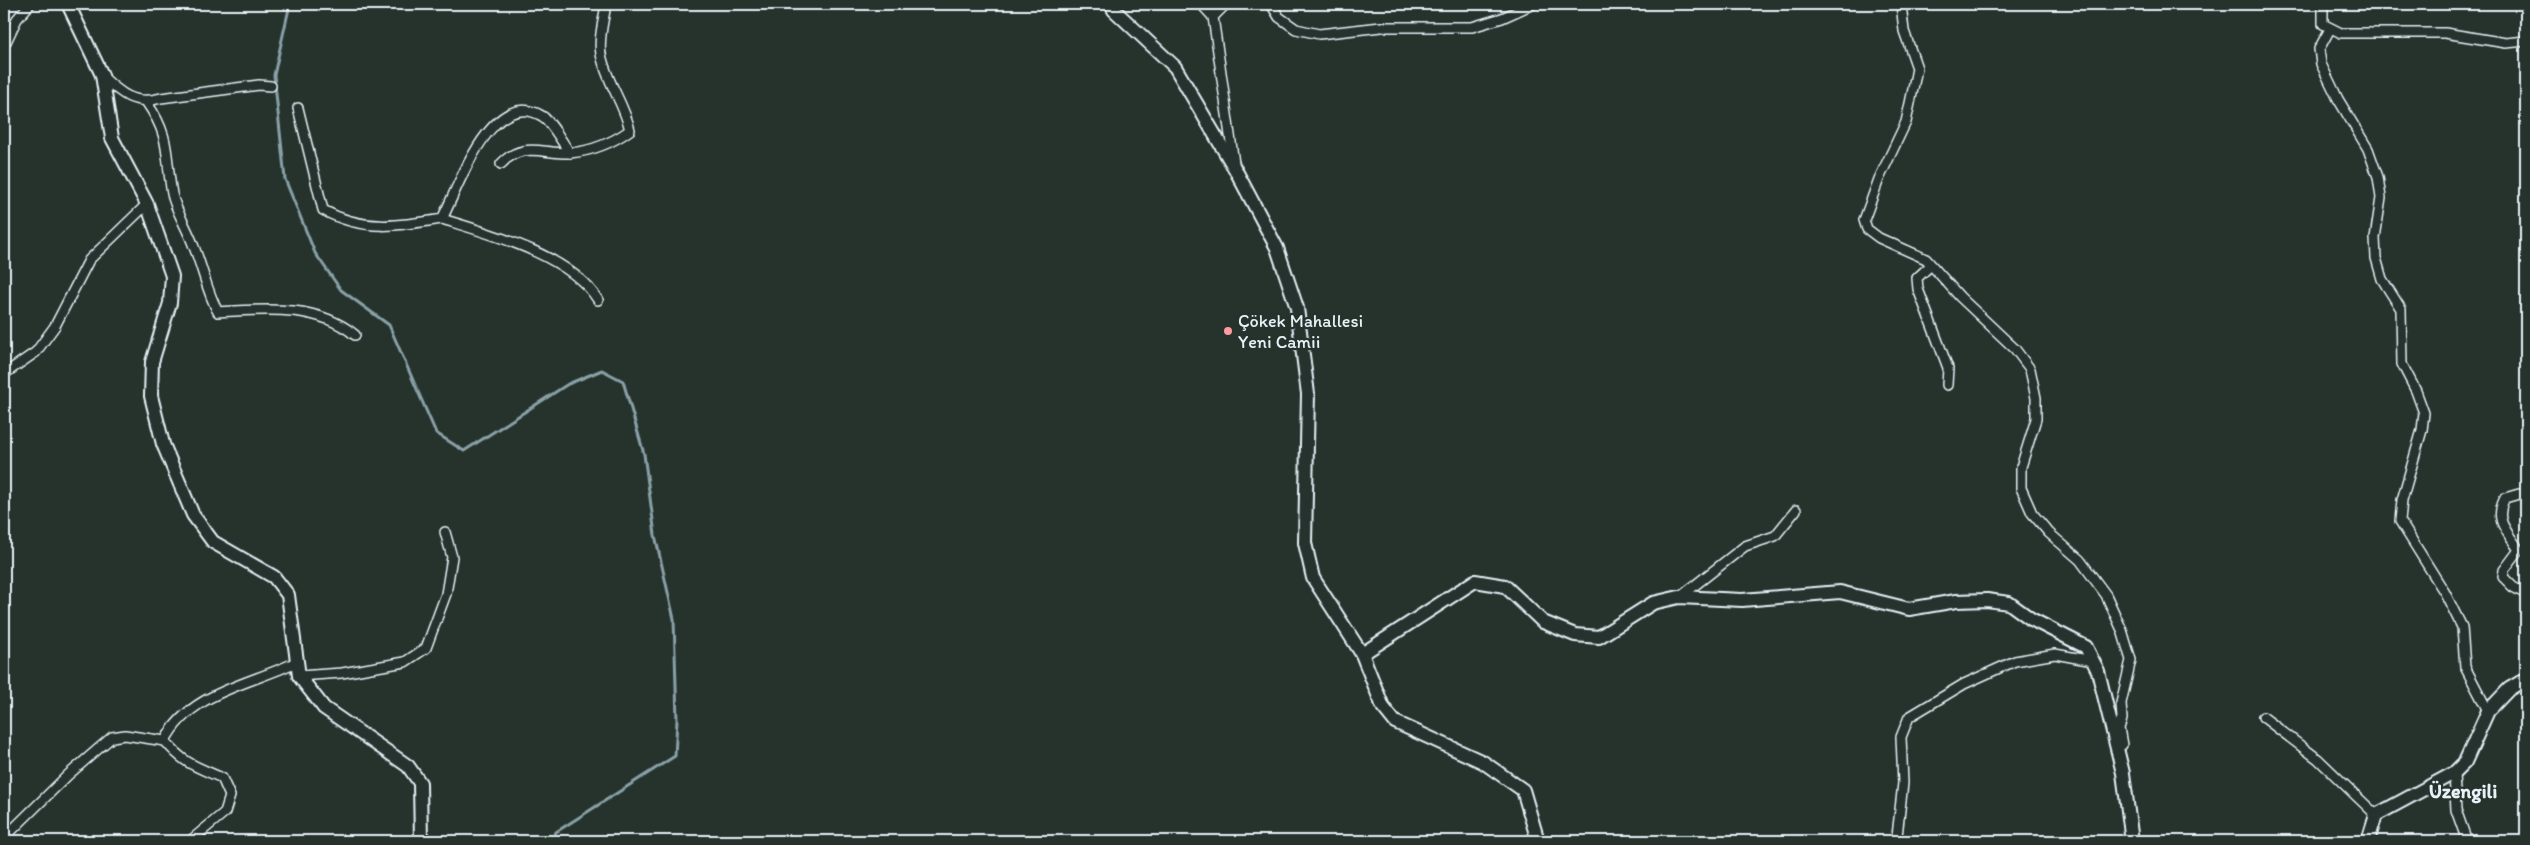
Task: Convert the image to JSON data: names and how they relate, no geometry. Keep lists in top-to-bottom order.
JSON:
{
  "districts": ["Üzengili"],
  "places": ["Çökek Mahallesi Yeni Camii"]
}
